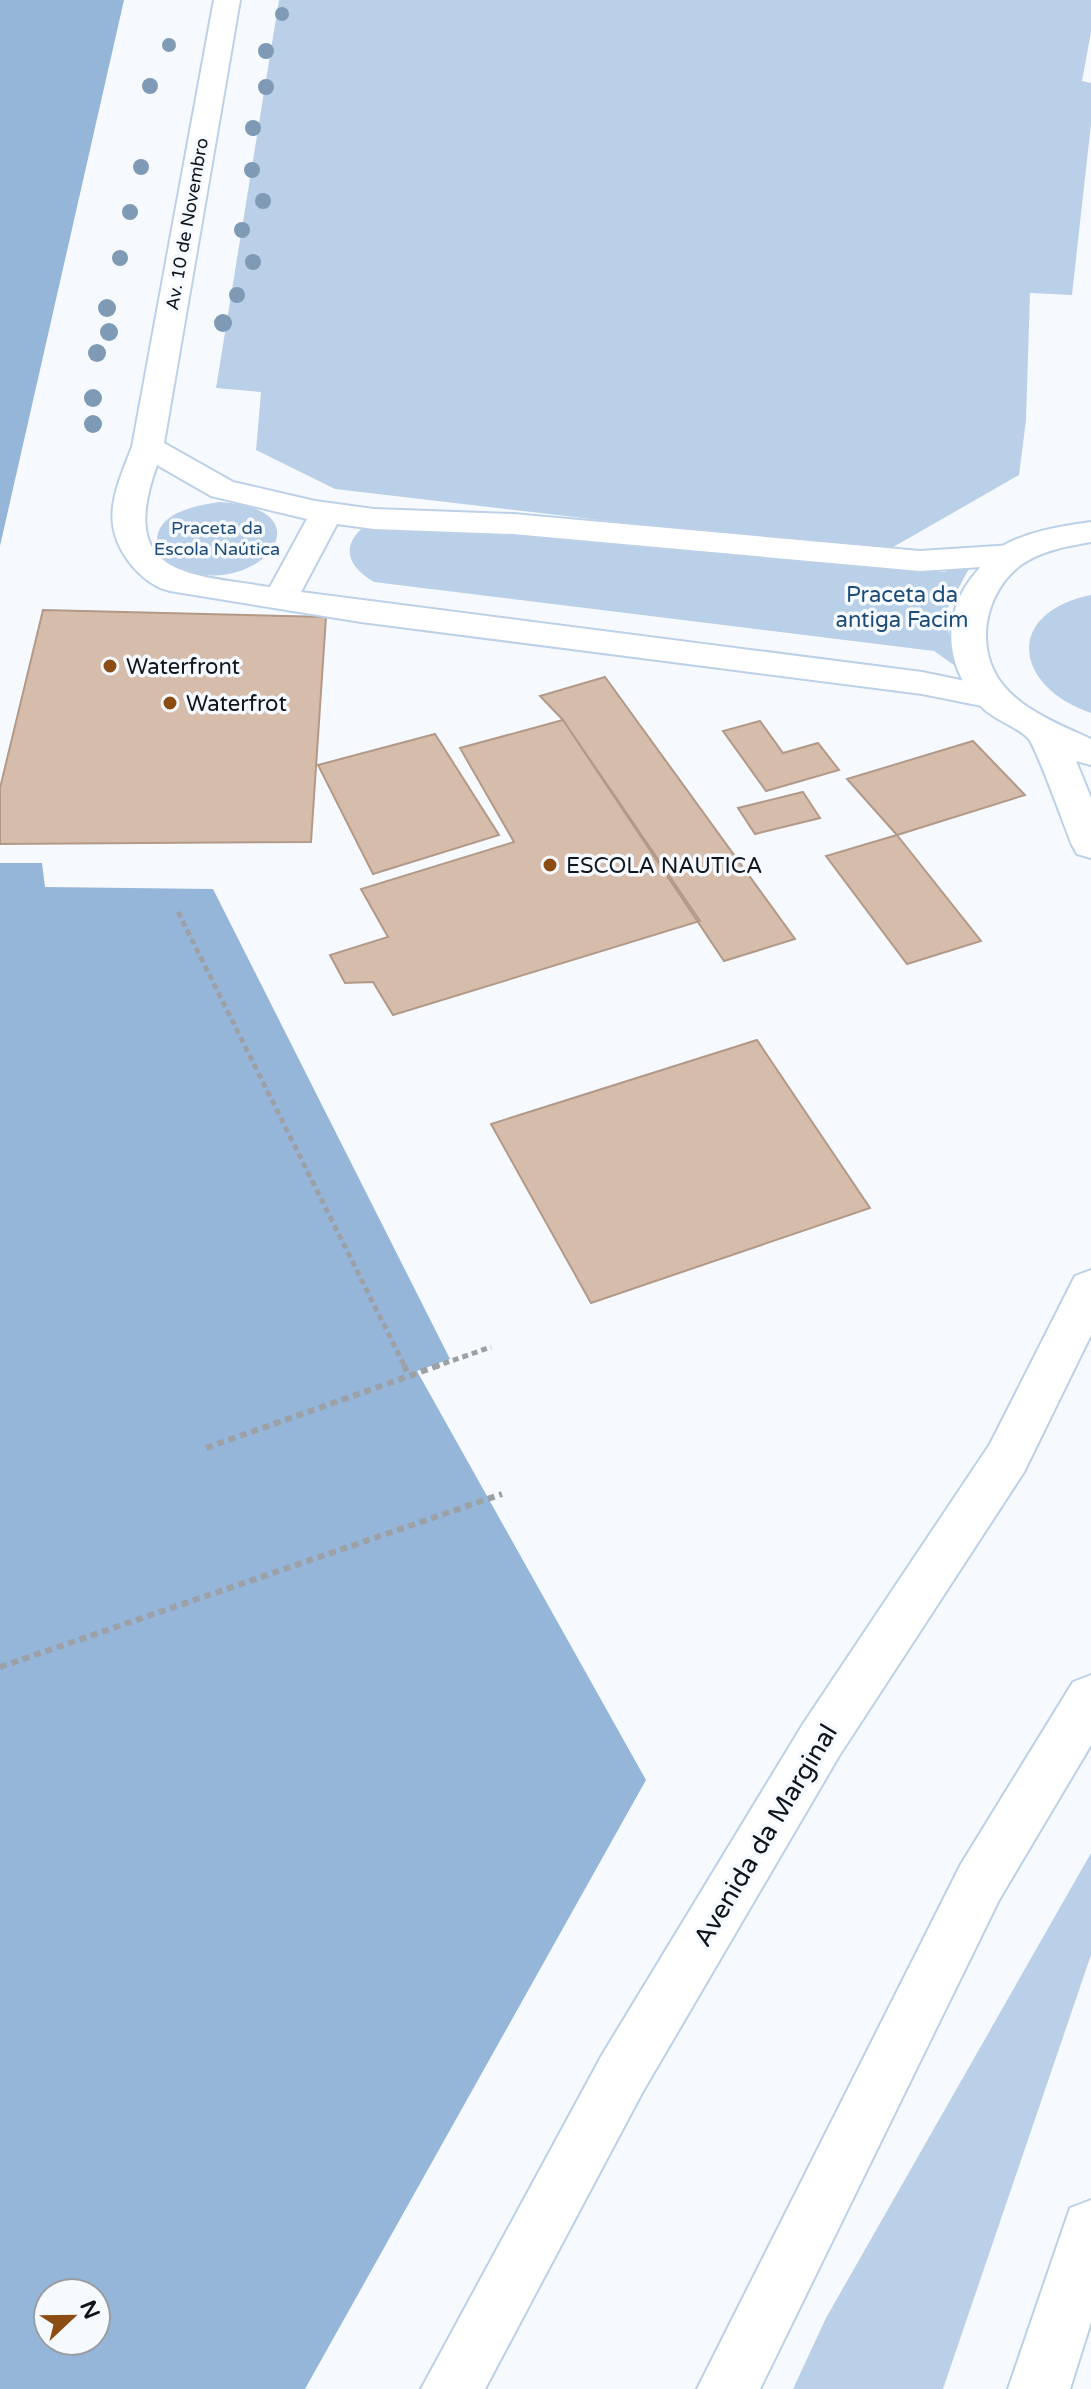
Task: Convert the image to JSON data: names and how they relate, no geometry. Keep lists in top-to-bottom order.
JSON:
{
  "streets": {
    "main road": ["Avenida da Marginal"],
    "street": ["Av. 10 de Novembro"]
  },
  "parks": ["Praceta da Escola Naútica", "Praceta da antiga Facim"],
  "places": ["Waterfront", "Waterfrot", "ESCOLA NAUTICA"],
  "north": "right"
}
